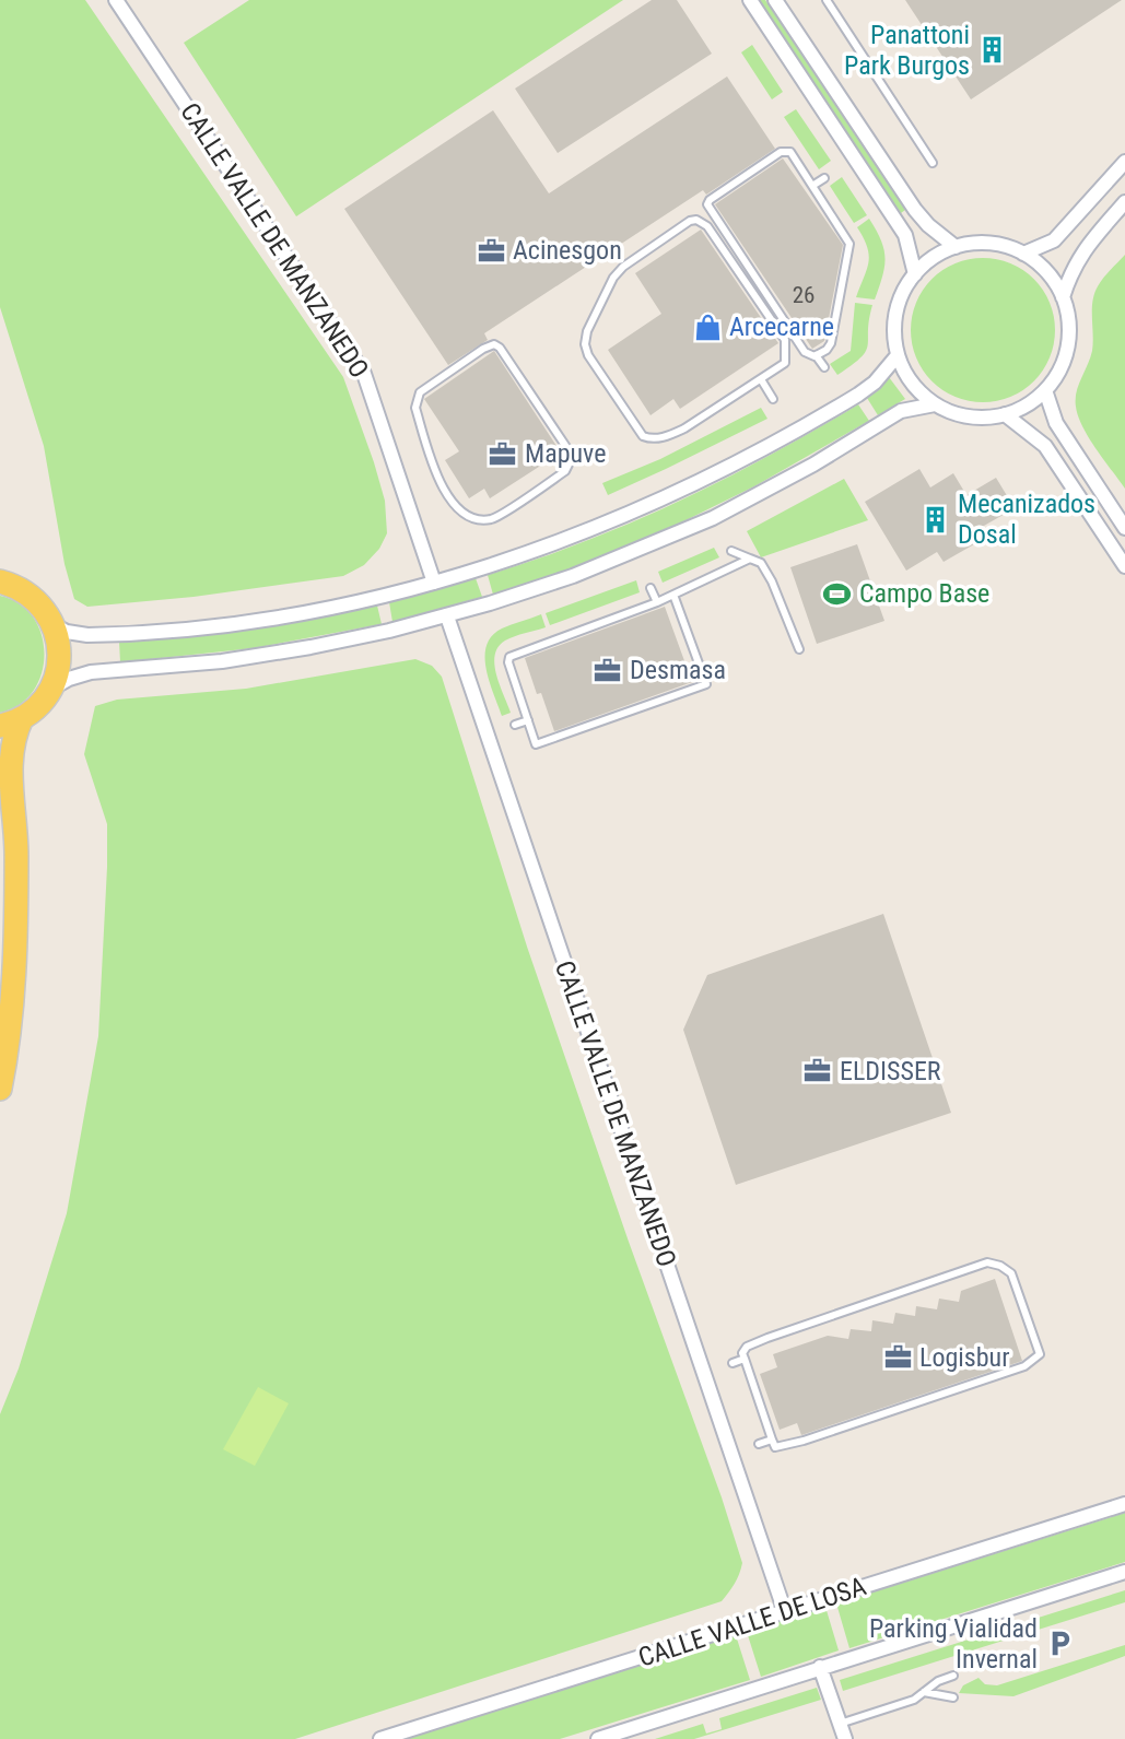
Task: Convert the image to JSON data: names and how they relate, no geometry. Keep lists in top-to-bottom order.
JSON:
{
  "streets": {
    "street": ["CALLE VALLE DE MANZANEDO", "CALLE VALLE DE LOSA"]
  },
  "crossings": [
    ["CALLE VALLE DE MANZANEDO", "CALLE VALLE DE LOSA"]
  ],
  "places": {
    "building": ["Panattoni Park Burgos", "Mecanizados Dosal"],
    "office": [
      "Acinesgon",
      "Mapuve",
      "Desmasa",
      "ELDISSER",
      "Logisbur"
    ],
    "shop": ["Arcecarne"],
    "sports": ["Campo Base"],
    "parking": ["Parking Vialidad Invernal"]
  },
  "house_numbers": ["26"]
}
